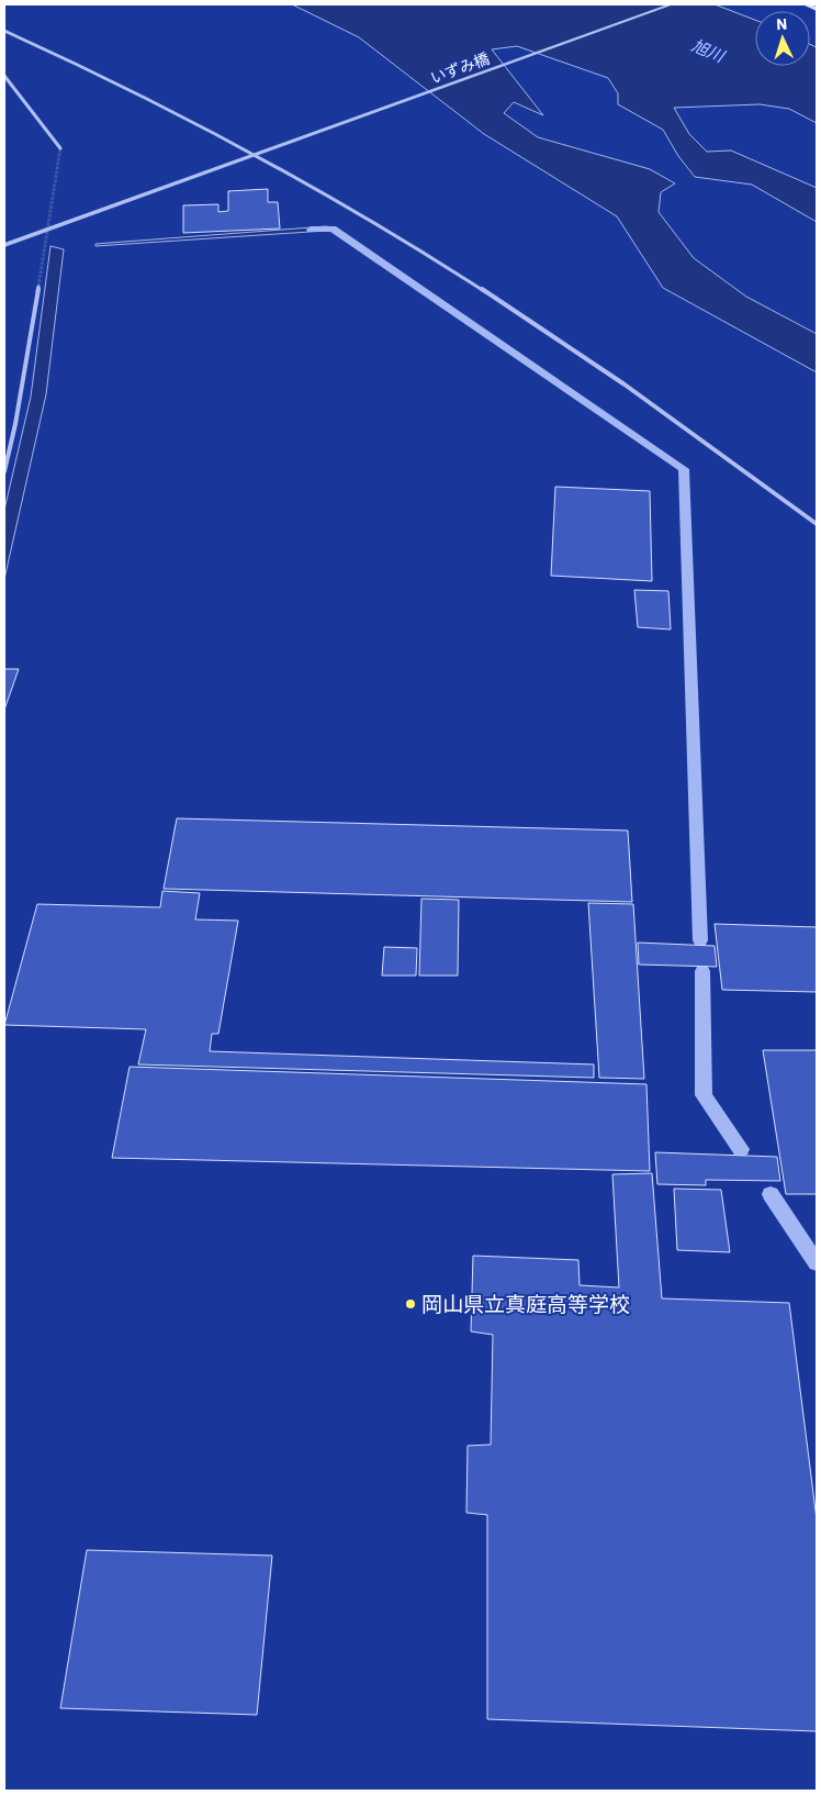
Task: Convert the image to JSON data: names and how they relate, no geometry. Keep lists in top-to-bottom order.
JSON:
{
  "streets": {
    "street": ["いずみ橋"]
  },
  "water": ["旭川"],
  "places": ["岡山県立真庭高等学校"],
  "north": "top"
}
